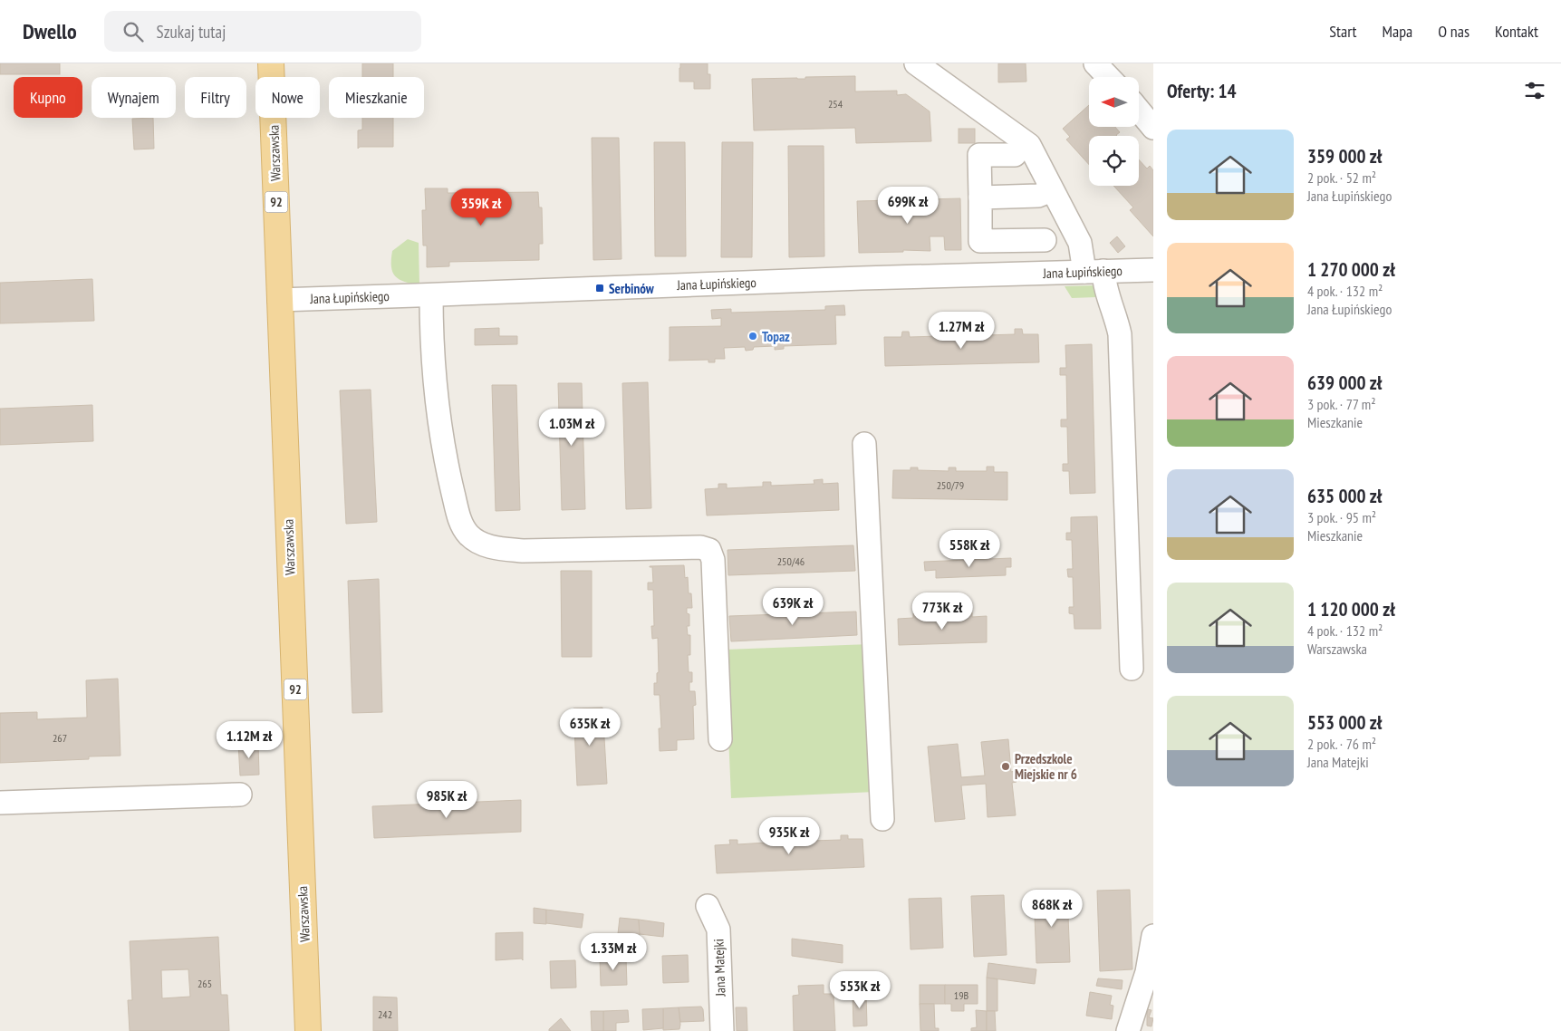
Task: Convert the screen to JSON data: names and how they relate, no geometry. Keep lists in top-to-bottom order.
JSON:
{
  "streets": {
    "main road": ["Warszawska", "92"],
    "street": ["Jana Łupińskiego", "Jana Matejki"]
  },
  "crossings": [
    ["Warszawska", "Jana Łupińskiego"]
  ],
  "places": {
    "transit": ["Serbinów"],
    "other": ["Topaz", "Przedszkole Miejskie nr 6"]
  },
  "house_numbers": [
    "254",
    "250/79",
    "250/46",
    "267",
    "265",
    "19B",
    "242"
  ],
  "north": "left",
  "page": {
    "header": "Dwello",
    "search": "Szukaj tutaj",
    "nav": [
      "Start",
      "Mapa",
      "O nas",
      "Kontakt"
    ],
    "heading": "Oferty: 14",
    "chip": [
      "Kupno",
      "Wynajem",
      "Filtry",
      "Nowe",
      "Mieszkanie"
    ],
    "list": [
      {
        "name": "359 000 zł",
        "note": "2 pok. · 52 m² · Jana Łupińskiego"
      },
      {
        "name": "1 270 000 zł",
        "note": "4 pok. · 132 m² · Jana Łupińskiego"
      },
      {
        "name": "639 000 zł",
        "note": "3 pok. · 77 m² · Mieszkanie"
      },
      {
        "name": "635 000 zł",
        "note": "3 pok. · 95 m² · Mieszkanie"
      },
      {
        "name": "1 120 000 zł",
        "note": "4 pok. · 132 m² · Warszawska"
      },
      {
        "name": "553 000 zł",
        "note": "2 pok. · 76 m² · Jana Matejki"
      }
    ],
    "price": [
      "699K zł",
      "359K zł",
      "1.27M zł",
      "1.03M zł",
      "558K zł",
      "639K zł",
      "773K zł",
      "635K zł",
      "1.12M zł",
      "985K zł",
      "935K zł",
      "868K zł",
      "1.33M zł",
      "553K zł"
    ]
  }
}
